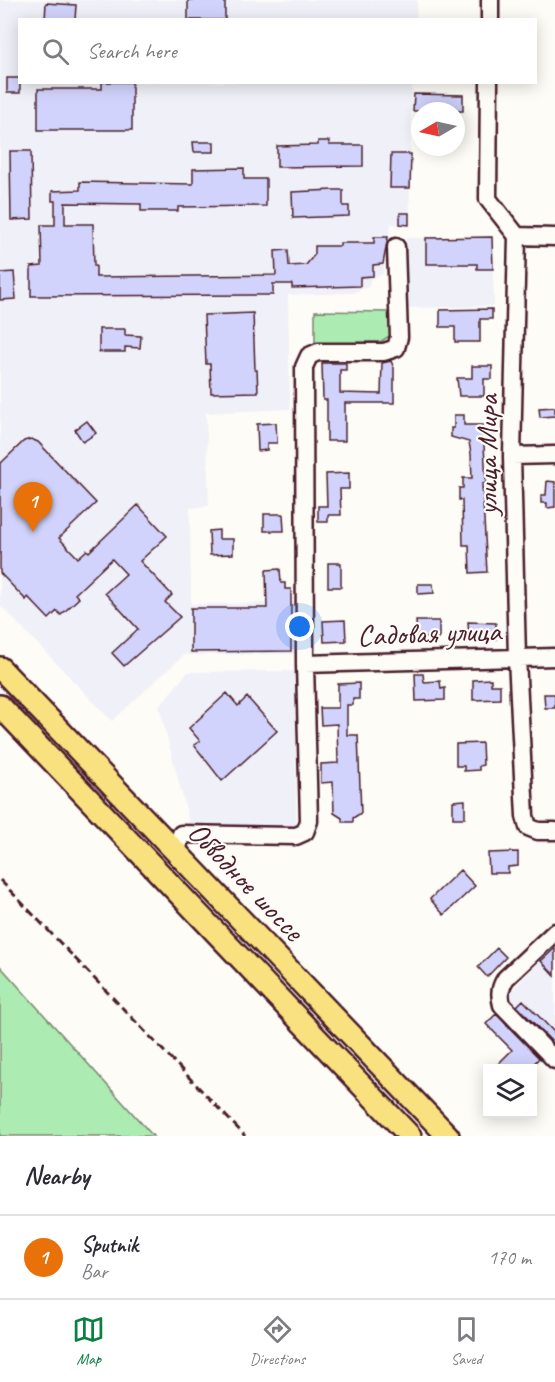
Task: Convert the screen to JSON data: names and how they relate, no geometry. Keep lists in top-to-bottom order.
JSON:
{
  "streets": {
    "main road": ["Обводное шоссе"],
    "street": ["улица Мира", "Садовая улица"]
  },
  "crossings": [
    ["улица Мира", "Садовая улица"]
  ],
  "north": "left",
  "page": {
    "search": "Search here",
    "pins": "1",
    "heading": "Nearby",
    "list": [
      {
        "mark": "1",
        "name": "Sputnik",
        "note": "Bar",
        "value": "170 m"
      }
    ],
    "nav": ["Map", "Directions", "Saved"]
  }
}
